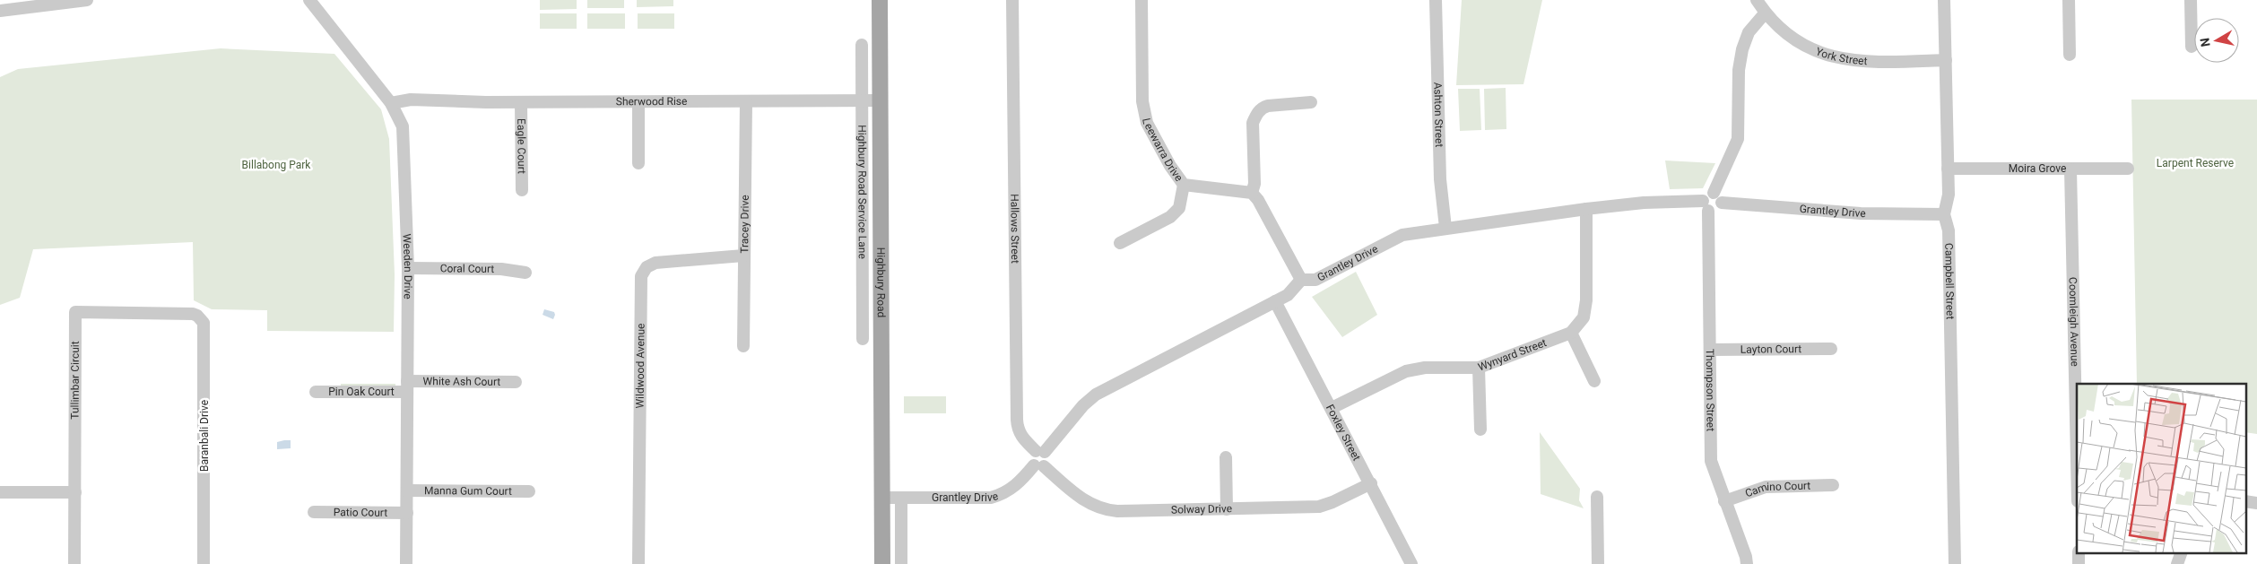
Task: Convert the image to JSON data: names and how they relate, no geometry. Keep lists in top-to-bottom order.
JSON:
{
  "streets": {
    "main road": ["Highbury Road"],
    "street": [
      "York Street",
      "Sherwood Rise",
      "Ashton Street",
      "Eagle Court",
      "Leewarra Drive",
      "Moira Grove",
      "Highbury Road Service Lane",
      "Grantley Drive",
      "Tracey Drive",
      "Hallows Street",
      "Weeden Drive",
      "Coral Court",
      "Campbell Street",
      "Coomleigh Avenue",
      "Layton Court",
      "Wynyard Street",
      "Wildwood Avenue",
      "Tullimbar Circuit",
      "White Ash Court",
      "Thompson Street",
      "Pin Oak Court",
      "Foxley Street",
      "Baranbali Drive",
      "Camino Court",
      "Manna Gum Court",
      "Solway Drive",
      "Patio Court"
    ]
  },
  "crossings": [
    ["York Street", "Campbell Street"],
    ["Sherwood Rise", "Eagle Court"],
    ["Sherwood Rise", "Highbury Road Service Lane"],
    ["Sherwood Rise", "Tracey Drive"],
    ["Sherwood Rise", "Weeden Drive"],
    ["Sherwood Rise", "Highbury Road"],
    ["Ashton Street", "Grantley Drive"],
    ["Moira Grove", "Campbell Street"],
    ["Moira Grove", "Coomleigh Avenue"],
    ["Grantley Drive", "Hallows Street"],
    ["Grantley Drive", "Campbell Street"],
    ["Grantley Drive", "Highbury Road"],
    ["Grantley Drive", "Thompson Street"],
    ["Grantley Drive", "Foxley Street"],
    ["Grantley Drive", "Solway Drive"],
    ["Tracey Drive", "Wildwood Avenue"],
    ["Weeden Drive", "Coral Court"],
    ["Weeden Drive", "White Ash Court"],
    ["Weeden Drive", "Pin Oak Court"],
    ["Weeden Drive", "Manna Gum Court"],
    ["Weeden Drive", "Patio Court"],
    ["Layton Court", "Thompson Street"],
    ["Wynyard Street", "Foxley Street"],
    ["Tullimbar Circuit", "Baranbali Drive"],
    ["White Ash Court", "Pin Oak Court"],
    ["Thompson Street", "Camino Court"],
    ["Foxley Street", "Solway Drive"]
  ],
  "parks": ["Larpent Reserve", "Billabong Park"],
  "north": "left"
}
